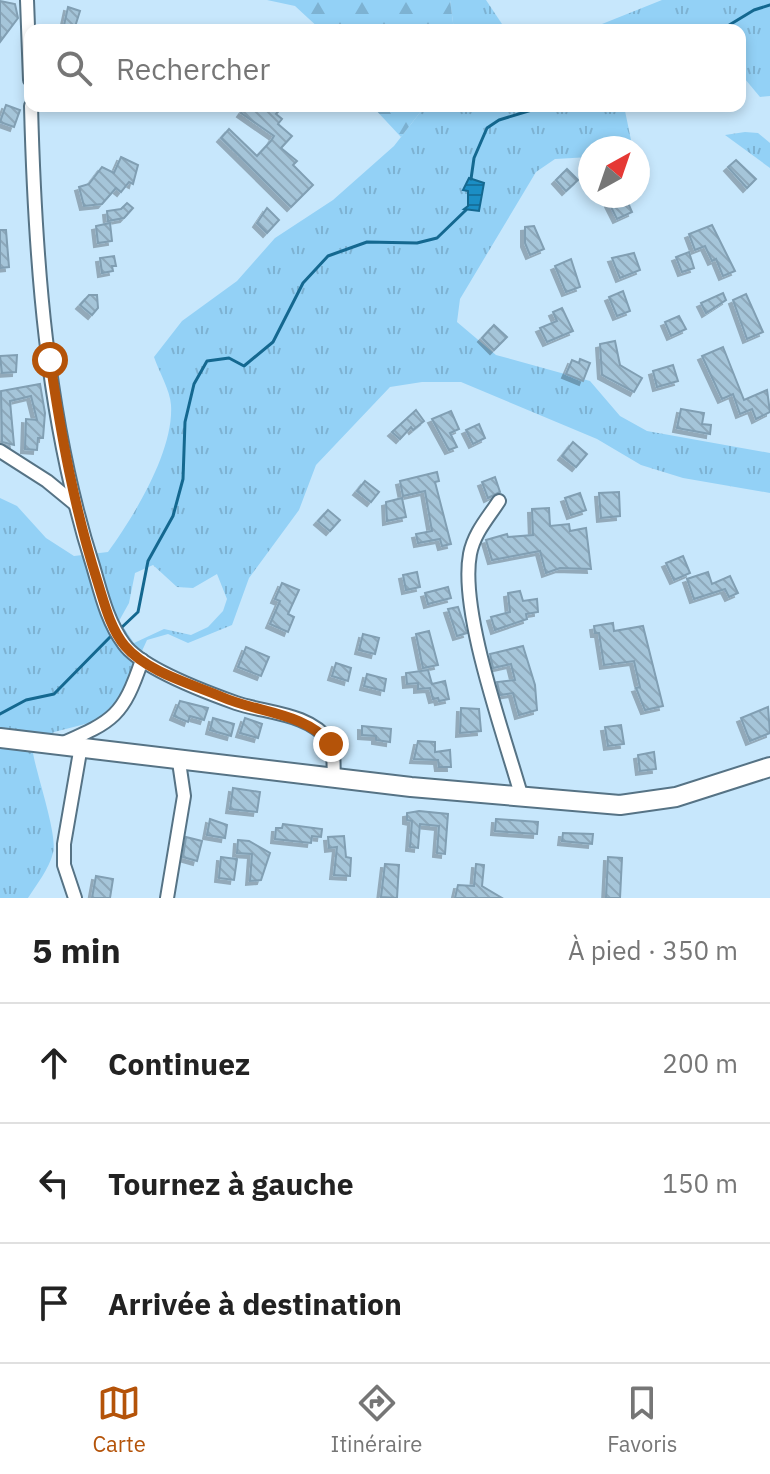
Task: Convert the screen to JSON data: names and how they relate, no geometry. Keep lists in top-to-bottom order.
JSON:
{
  "north": "top right",
  "page": {
    "search": "Rechercher",
    "heading": ["5 min", "À pied · 350 m"],
    "list": [
      ["Continuez", "200 m"],
      ["Tournez à gauche", "150 m"],
      "Arrivée à destination"
    ],
    "nav": ["Carte", "Itinéraire", "Favoris"]
  }
}
